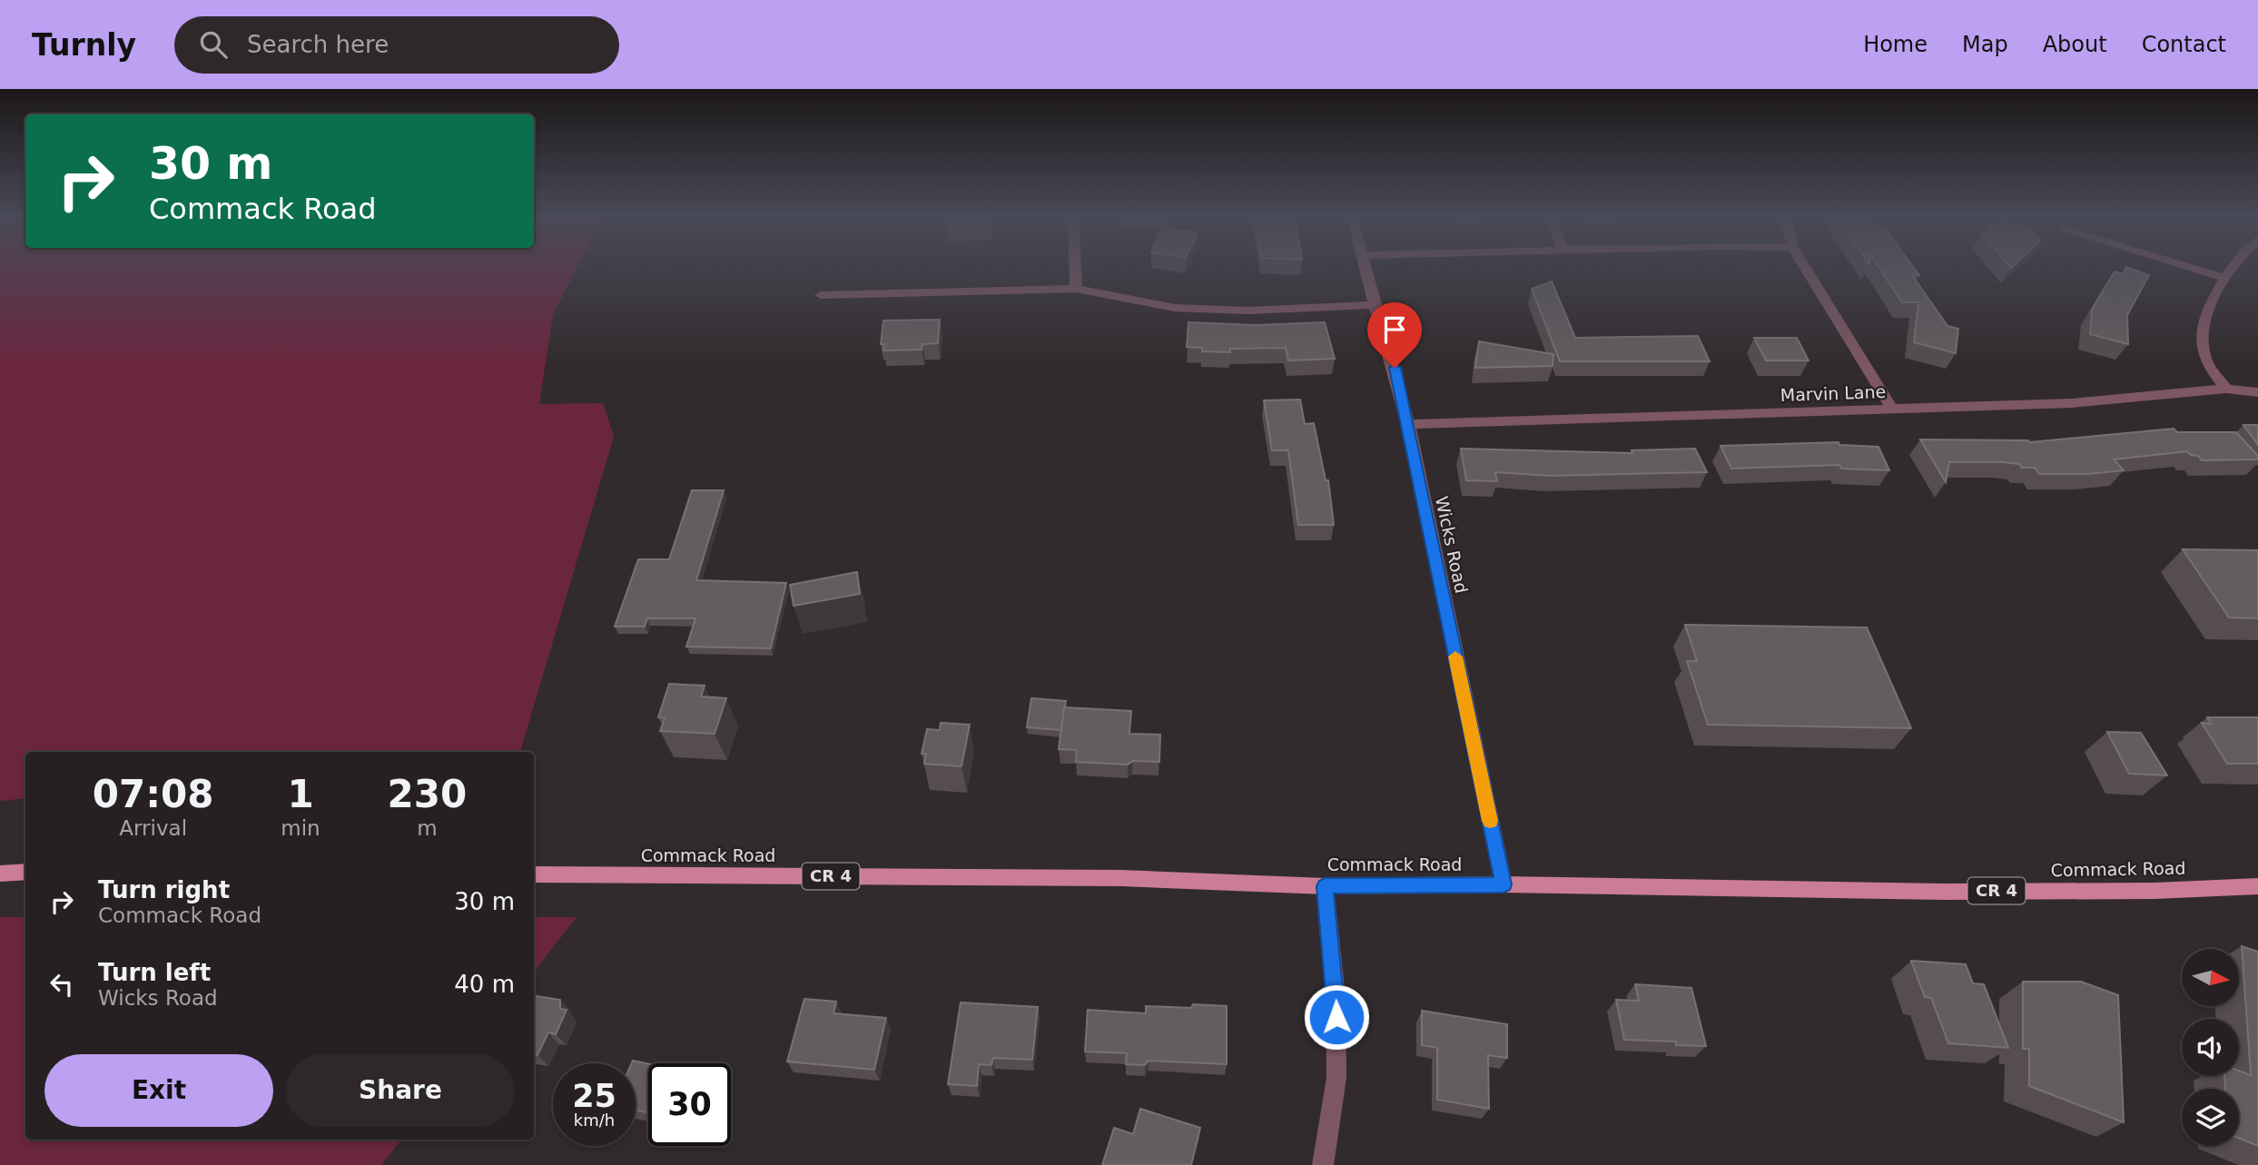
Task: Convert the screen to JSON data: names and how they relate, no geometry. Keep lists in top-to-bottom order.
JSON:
{
  "streets": {
    "main road": ["Commack Road", "CR 4"],
    "street": ["Marvin Lane", "Wicks Road"]
  },
  "crossings": [
    ["Marvin Lane", "Wicks Road"],
    ["Wicks Road", "Commack Road"]
  ],
  "north": "right",
  "page": {
    "header": "Turnly",
    "search": "Search here",
    "nav": [
      "Home",
      "Map",
      "About",
      "Contact"
    ],
    "turn": ["30 m", "Commack Road"],
    "eta": [
      "07:08",
      "Arrival",
      "1",
      "min",
      "230",
      "m"
    ],
    "list": [
      {
        "name": "Turn right",
        "note": "Commack Road",
        "value": "30 m"
      },
      {
        "name": "Turn left",
        "note": "Wicks Road",
        "value": "40 m"
      }
    ],
    "buttons": ["Exit", "Share"],
    "speed": "25 km/h",
    "limit": "30"
  }
}
